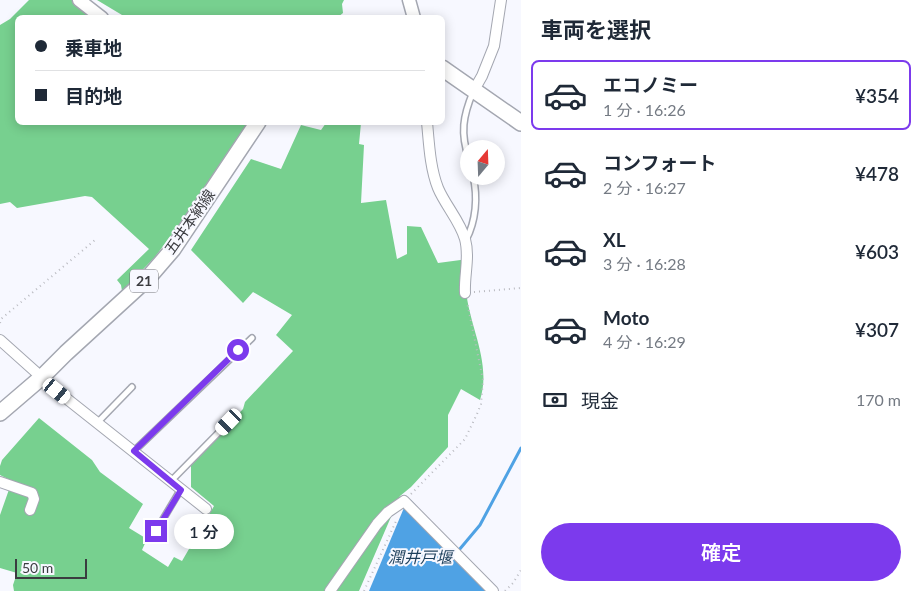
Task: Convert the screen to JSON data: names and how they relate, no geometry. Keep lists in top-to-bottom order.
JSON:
{
  "streets": {
    "main road": ["五井本納線", "21"]
  },
  "water": ["潤井戸堰"],
  "scale_bar": "50 m",
  "north": "top",
  "page": {
    "heading": "車両を選択",
    "banner": ["乗車地", "目的地"],
    "list": [
      {
        "name": "エコノミー",
        "note": "1 分 · 16:26",
        "value": "¥354"
      },
      {
        "name": "コンフォート",
        "note": "2 分 · 16:27",
        "value": "¥478"
      },
      {
        "name": "XL",
        "note": "3 分 · 16:28",
        "value": "¥603"
      },
      {
        "name": "Moto",
        "note": "4 分 · 16:29",
        "value": "¥307"
      }
    ],
    "pay": ["現金", "170 m"],
    "buttons": "確定",
    "bubble": "1 分",
    "scale": "50 m"
  }
}
